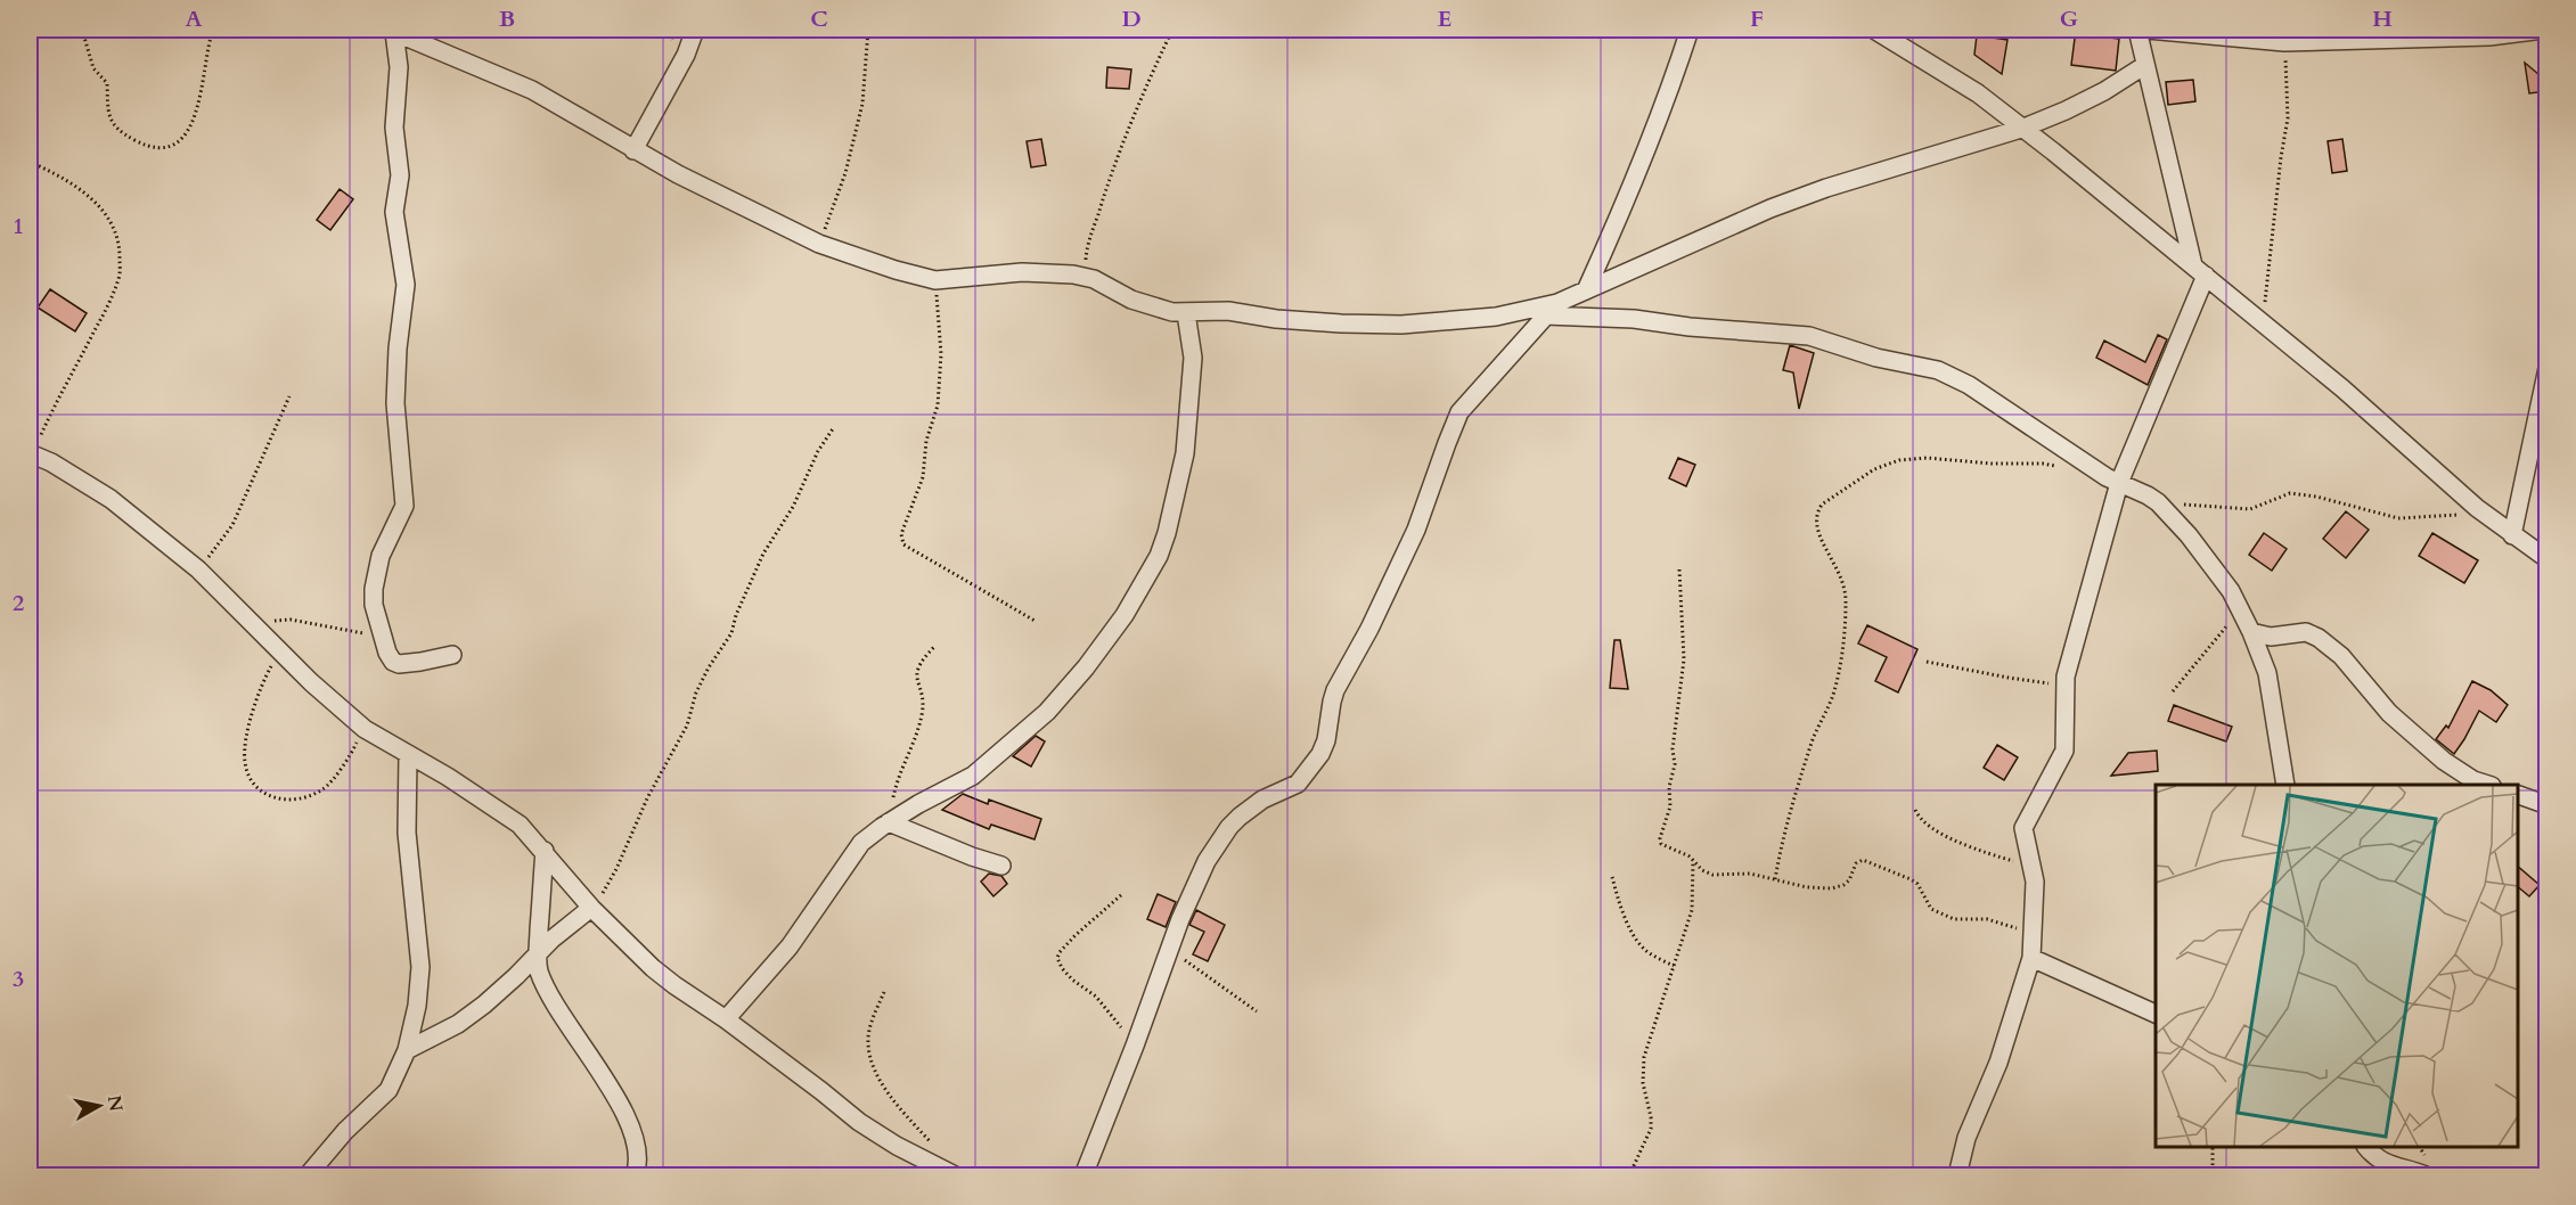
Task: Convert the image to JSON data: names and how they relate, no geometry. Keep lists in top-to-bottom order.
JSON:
{
  "north": "right",
  "grid": {
    "columns": [
      "A",
      "B",
      "C",
      "D",
      "E",
      "F",
      "G",
      "H"
    ],
    "rows": ["1", "2", "3"]
  }
}
